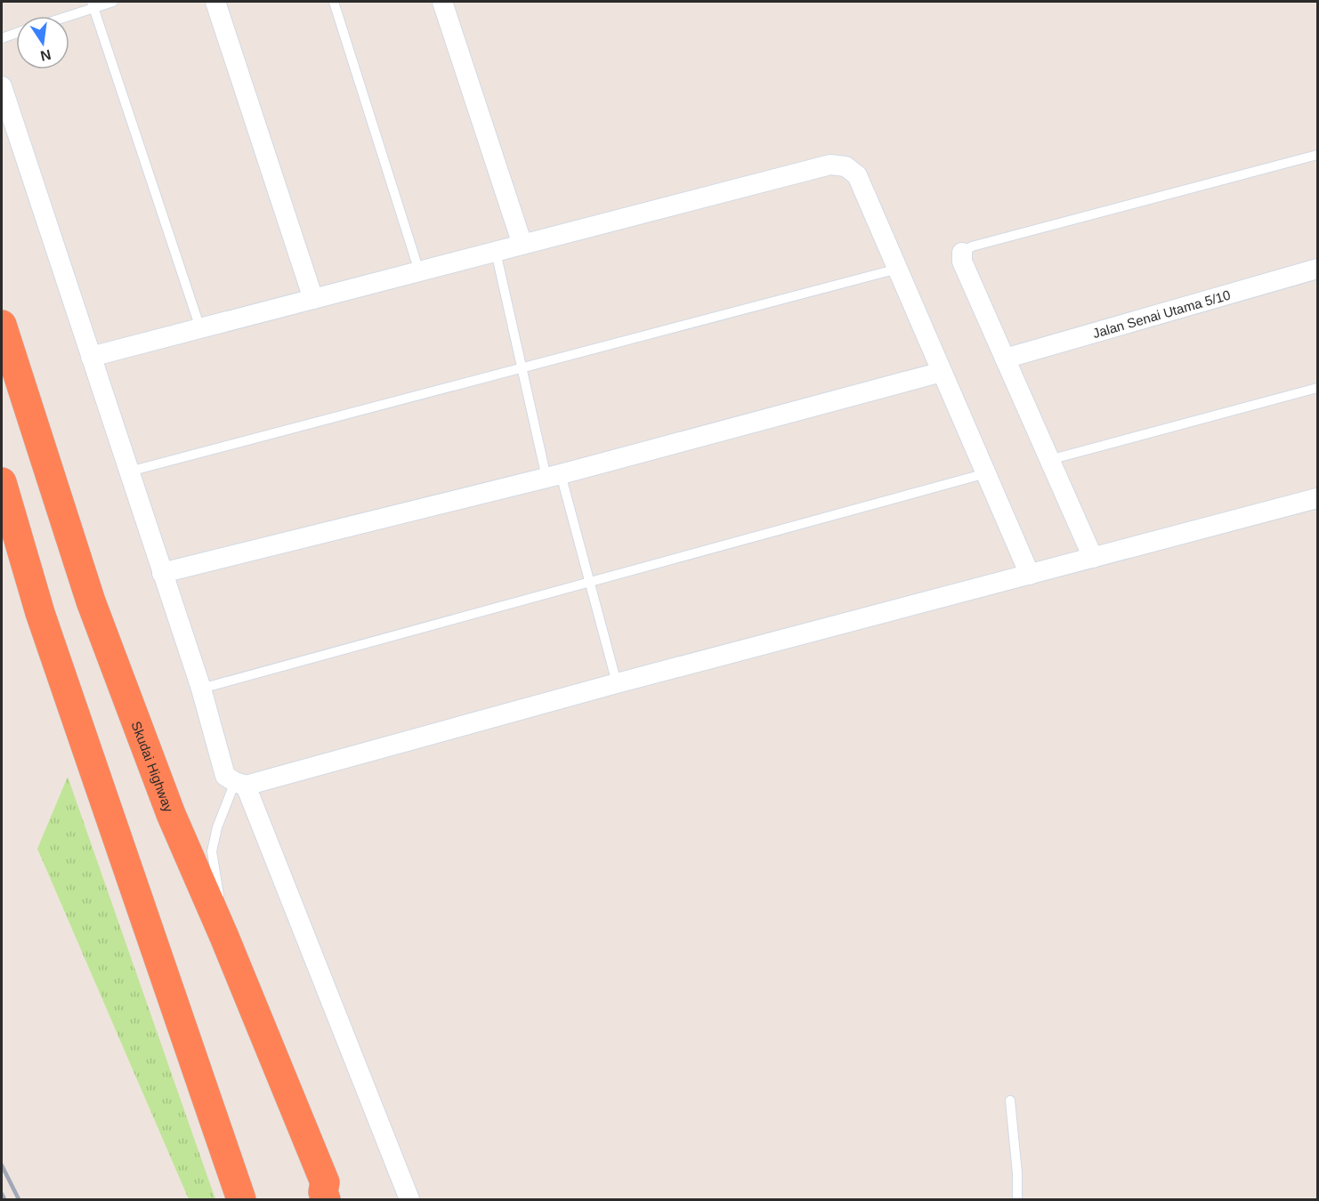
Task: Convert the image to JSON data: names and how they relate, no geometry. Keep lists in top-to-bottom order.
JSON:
{
  "streets": {
    "highway": ["Skudai Highway"],
    "street": ["Jalan Senai Utama 5/10"]
  },
  "north": "bottom"
}
